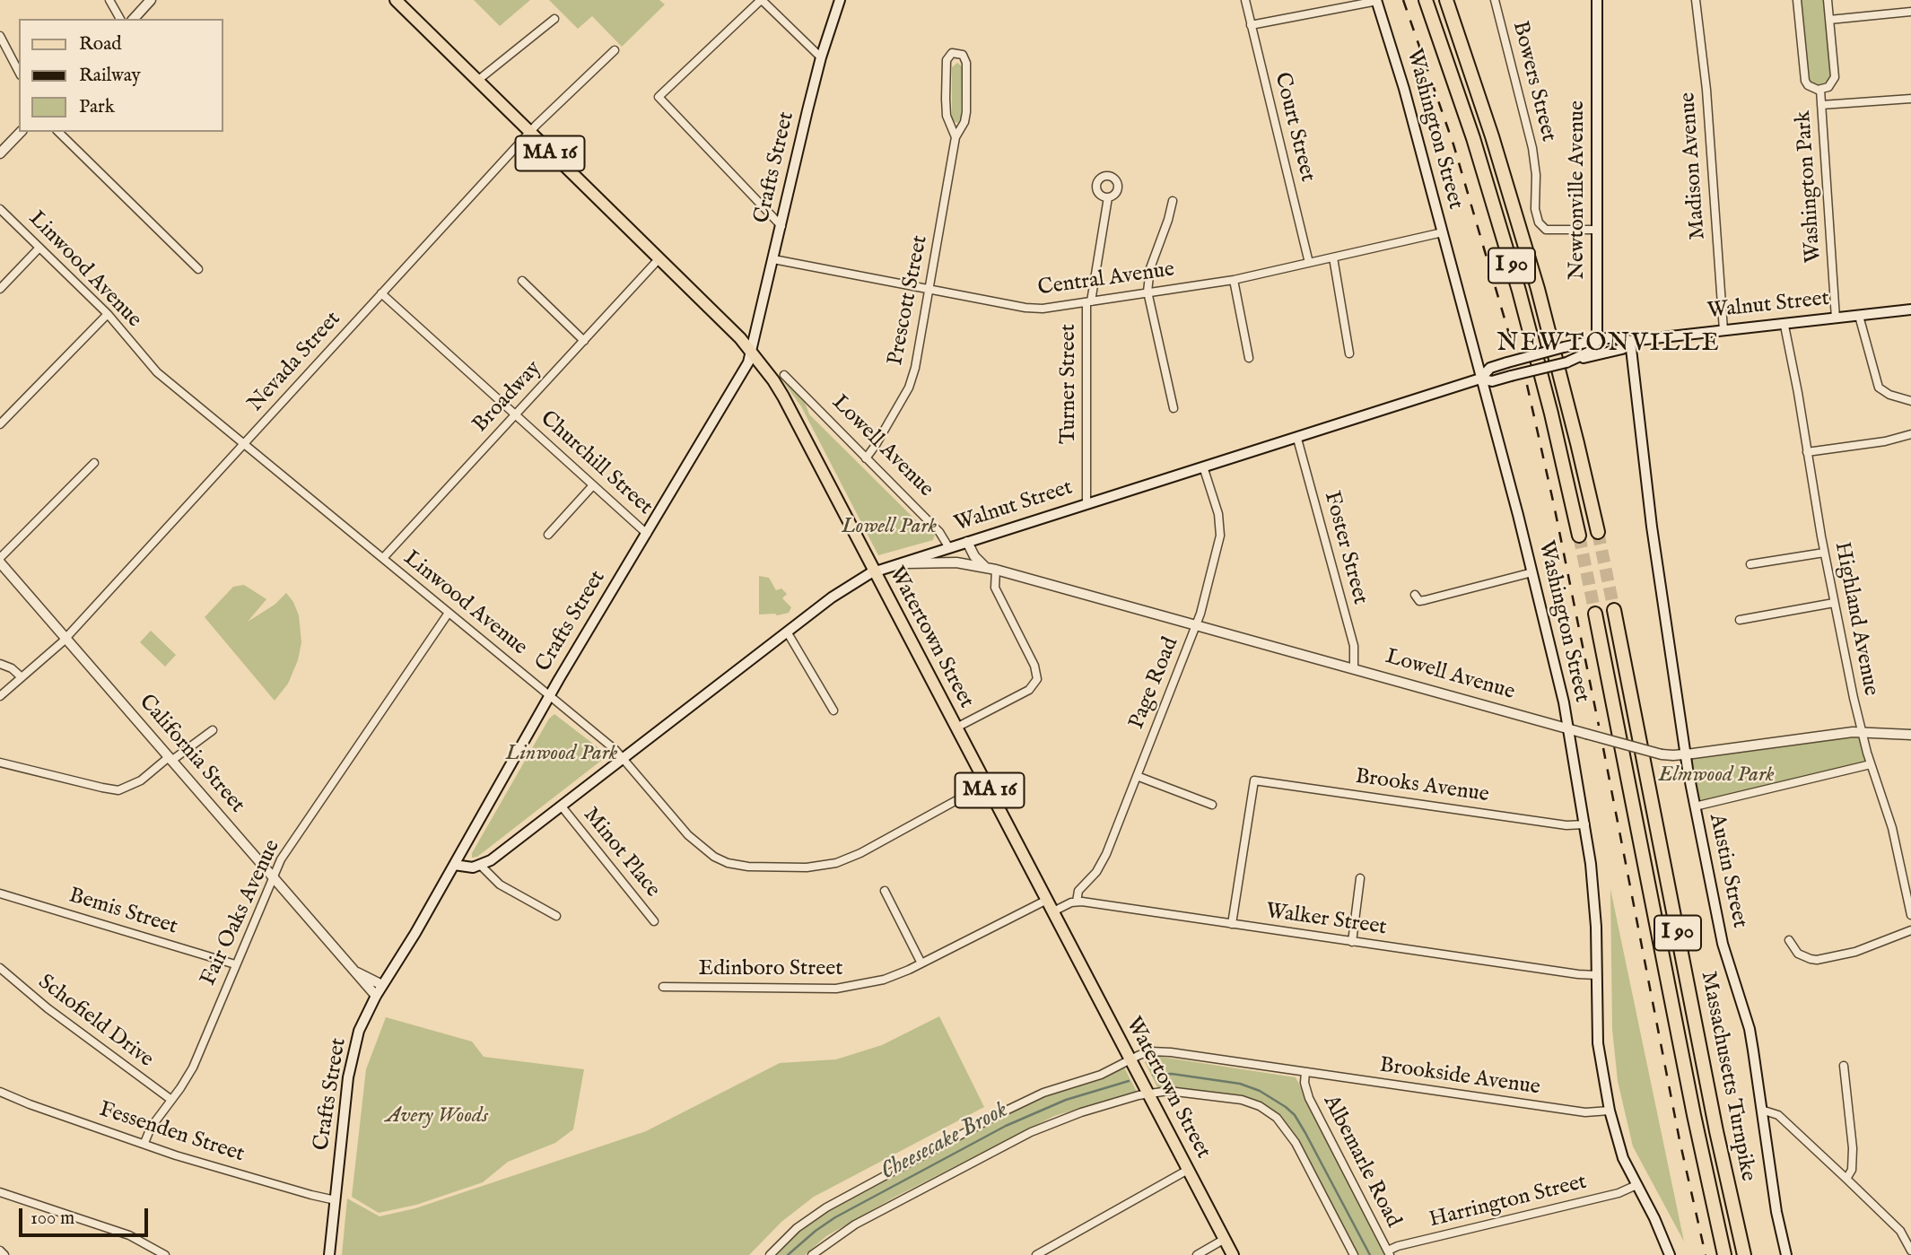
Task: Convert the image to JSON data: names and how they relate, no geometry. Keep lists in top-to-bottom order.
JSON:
{
  "streets": {
    "highway": ["I 90", "Massachusetts Turnpike"],
    "main road": [
      "Washington Street",
      "MA 16",
      "Crafts Street",
      "Newtonville Avenue",
      "Walnut Street",
      "Watertown Street",
      "Austin Street"
    ],
    "street": [
      "Bowers Street",
      "Court Street",
      "Madison Avenue",
      "Washington Park",
      "Linwood Avenue",
      "Central Avenue",
      "Prescott Street",
      "Nevada Street",
      "Turner Street",
      "Broadway",
      "Lowell Avenue",
      "Churchill Street",
      "Foster Street",
      "Highland Avenue",
      "Page Road",
      "California Street",
      "Brooks Avenue",
      "Minot Place",
      "Bemis Street",
      "Fair Oaks Avenue",
      "Walker Street",
      "Edinboro Street",
      "Schofield Drive",
      "Brookside Avenue",
      "Fessenden Street",
      "Albemarle Road",
      "Harrington Street"
    ]
  },
  "crossings": [
    ["Bowers Street", "Newtonville Avenue"],
    ["Court Street", "Central Avenue"],
    ["Washington Street", "Central Avenue"],
    ["Washington Street", "Walnut Street"],
    ["Washington Street", "Lowell Avenue"],
    ["Washington Street", "Brooks Avenue"],
    ["Washington Street", "Walker Street"],
    ["Washington Street", "Brookside Avenue"],
    ["Washington Street", "Harrington Street"],
    ["Madison Avenue", "Walnut Street"],
    ["Crafts Street", "Linwood Avenue"],
    ["Crafts Street", "Central Avenue"],
    ["Crafts Street", "Churchill Street"],
    ["Crafts Street", "Watertown Street"],
    ["Crafts Street", "California Street"],
    ["Crafts Street", "Fessenden Street"],
    ["Washington Park", "Walnut Street"],
    ["Newtonville Avenue", "Walnut Street"],
    ["Linwood Avenue", "Walnut Street"],
    ["Linwood Avenue", "Nevada Street"],
    ["Linwood Avenue", "Broadway"],
    ["Linwood Avenue", "Watertown Street"],
    ["Linwood Avenue", "Fair Oaks Avenue"],
    ["Central Avenue", "Prescott Street"],
    ["Central Avenue", "Turner Street"],
    ["Prescott Street", "Lowell Avenue"],
    ["Walnut Street", "Turner Street"],
    ["Walnut Street", "Lowell Avenue"],
    ["Walnut Street", "Foster Street"],
    ["Walnut Street", "Highland Avenue"],
    ["Walnut Street", "Watertown Street"],
    ["Walnut Street", "Page Road"],
    ["Walnut Street", "Minot Place"],
    ["Walnut Street", "Austin Street"],
    ["Nevada Street", "Churchill Street"],
    ["Nevada Street", "Watertown Street"],
    ["Nevada Street", "California Street"],
    ["Broadway", "Churchill Street"],
    ["Broadway", "Watertown Street"],
    ["Lowell Avenue", "Foster Street"],
    ["Lowell Avenue", "Highland Avenue"],
    ["Lowell Avenue", "Page Road"],
    ["Lowell Avenue", "Austin Street"],
    ["Watertown Street", "Edinboro Street"],
    ["Watertown Street", "Albemarle Road"],
    ["Page Road", "Walker Street"],
    ["California Street", "Fair Oaks Avenue"],
    ["Brooks Avenue", "Walker Street"],
    ["Bemis Street", "Fair Oaks Avenue"],
    ["Fair Oaks Avenue", "Schofield Drive"],
    ["Fair Oaks Avenue", "Fessenden Street"],
    ["Brookside Avenue", "Albemarle Road"],
    ["Albemarle Road", "Harrington Street"]
  ],
  "districts": ["NEWTONVILLE"],
  "water": ["Cheesecake Brook"],
  "parks": [
    "Lowell Park",
    "Linwood Park",
    "Elmwood Park",
    "Avery Woods"
  ],
  "legend": ["Road", "Railway", "Park"],
  "scale_bar": "100 m"
}
